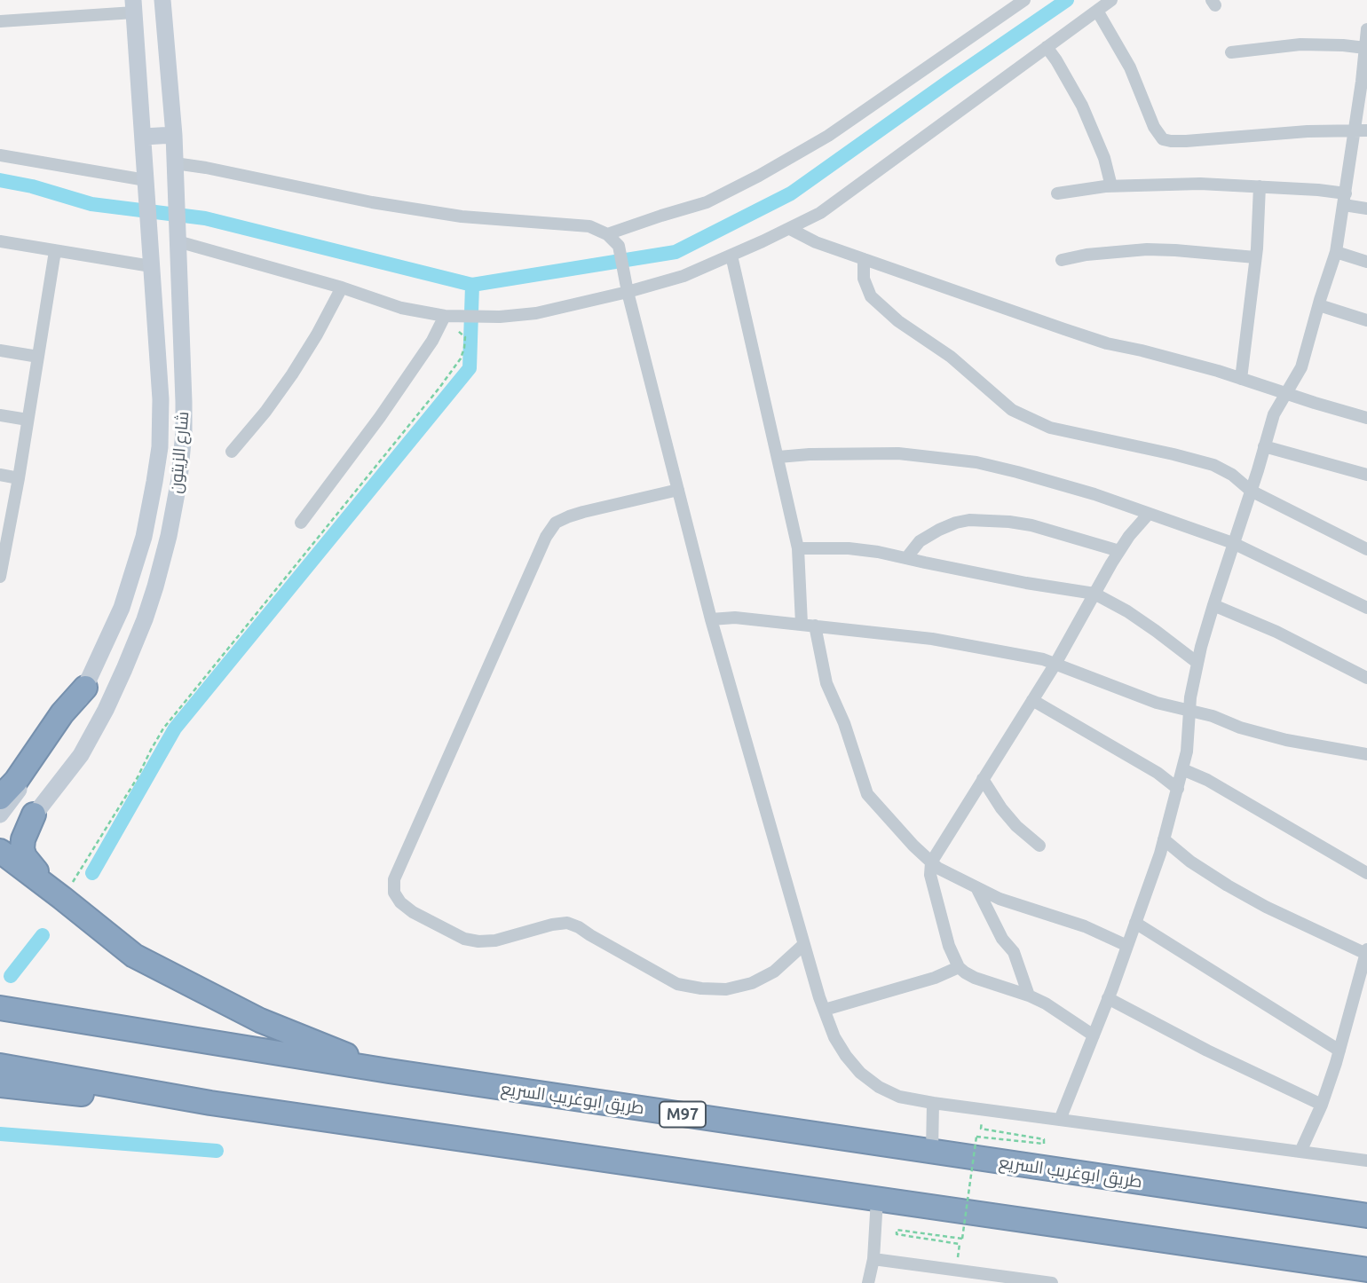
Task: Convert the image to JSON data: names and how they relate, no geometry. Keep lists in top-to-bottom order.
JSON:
{
  "streets": {
    "highway": ["طريق ابوغريب السريع", "M97"],
    "main road": ["شارع الزيتون"]
  }
}
